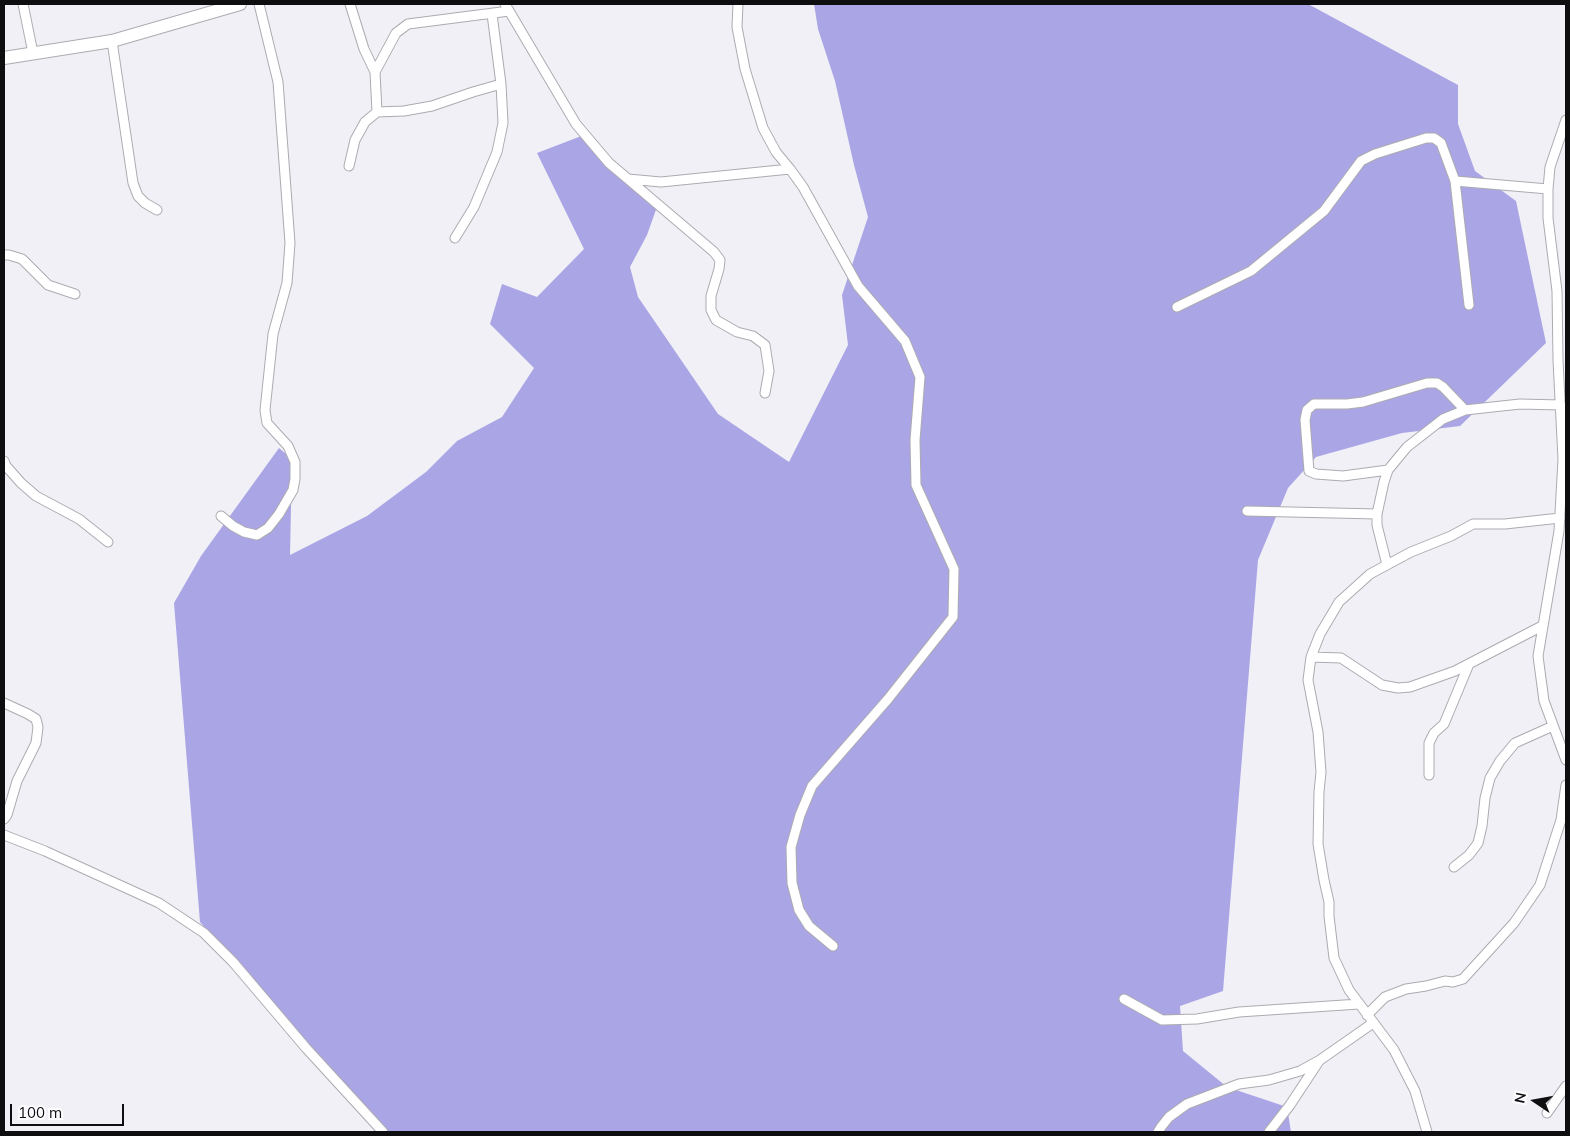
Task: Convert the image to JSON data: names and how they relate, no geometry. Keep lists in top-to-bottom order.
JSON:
{
  "scale_bar": "100 m",
  "north": "left"
}
